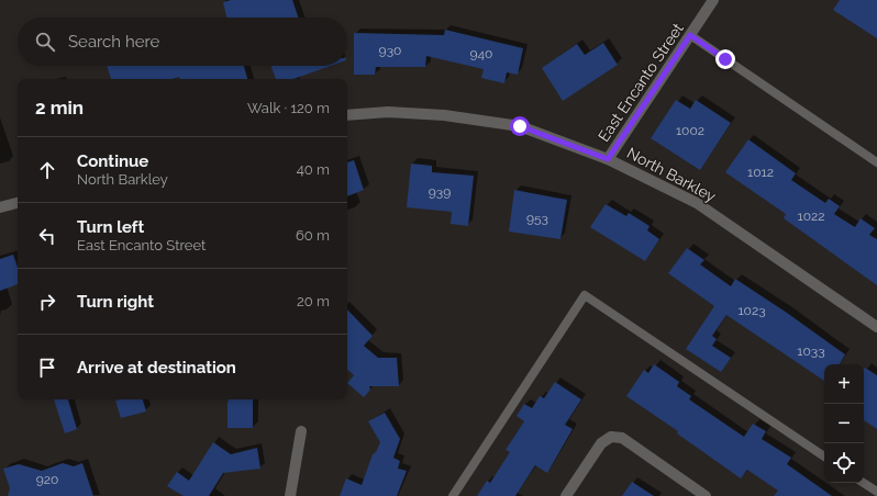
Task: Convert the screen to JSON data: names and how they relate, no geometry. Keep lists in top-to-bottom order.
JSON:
{
  "streets": {
    "street": ["East Encanto Street", "North Barkley"]
  },
  "crossings": [
    ["East Encanto Street", "North Barkley"]
  ],
  "house_numbers": [
    "930",
    "940",
    "1002",
    "1012",
    "939",
    "1022",
    "953",
    "1023",
    "1033",
    "920"
  ],
  "page": {
    "search": "Search here",
    "heading": ["2 min", "Walk · 120 m"],
    "list": [
      ["Continue", "North Barkley", "40 m"],
      ["Turn left", "East Encanto Street", "60 m"],
      ["Turn right", "20 m"],
      "Arrive at destination"
    ],
    "map_buttons": ["+", "−"]
  }
}
